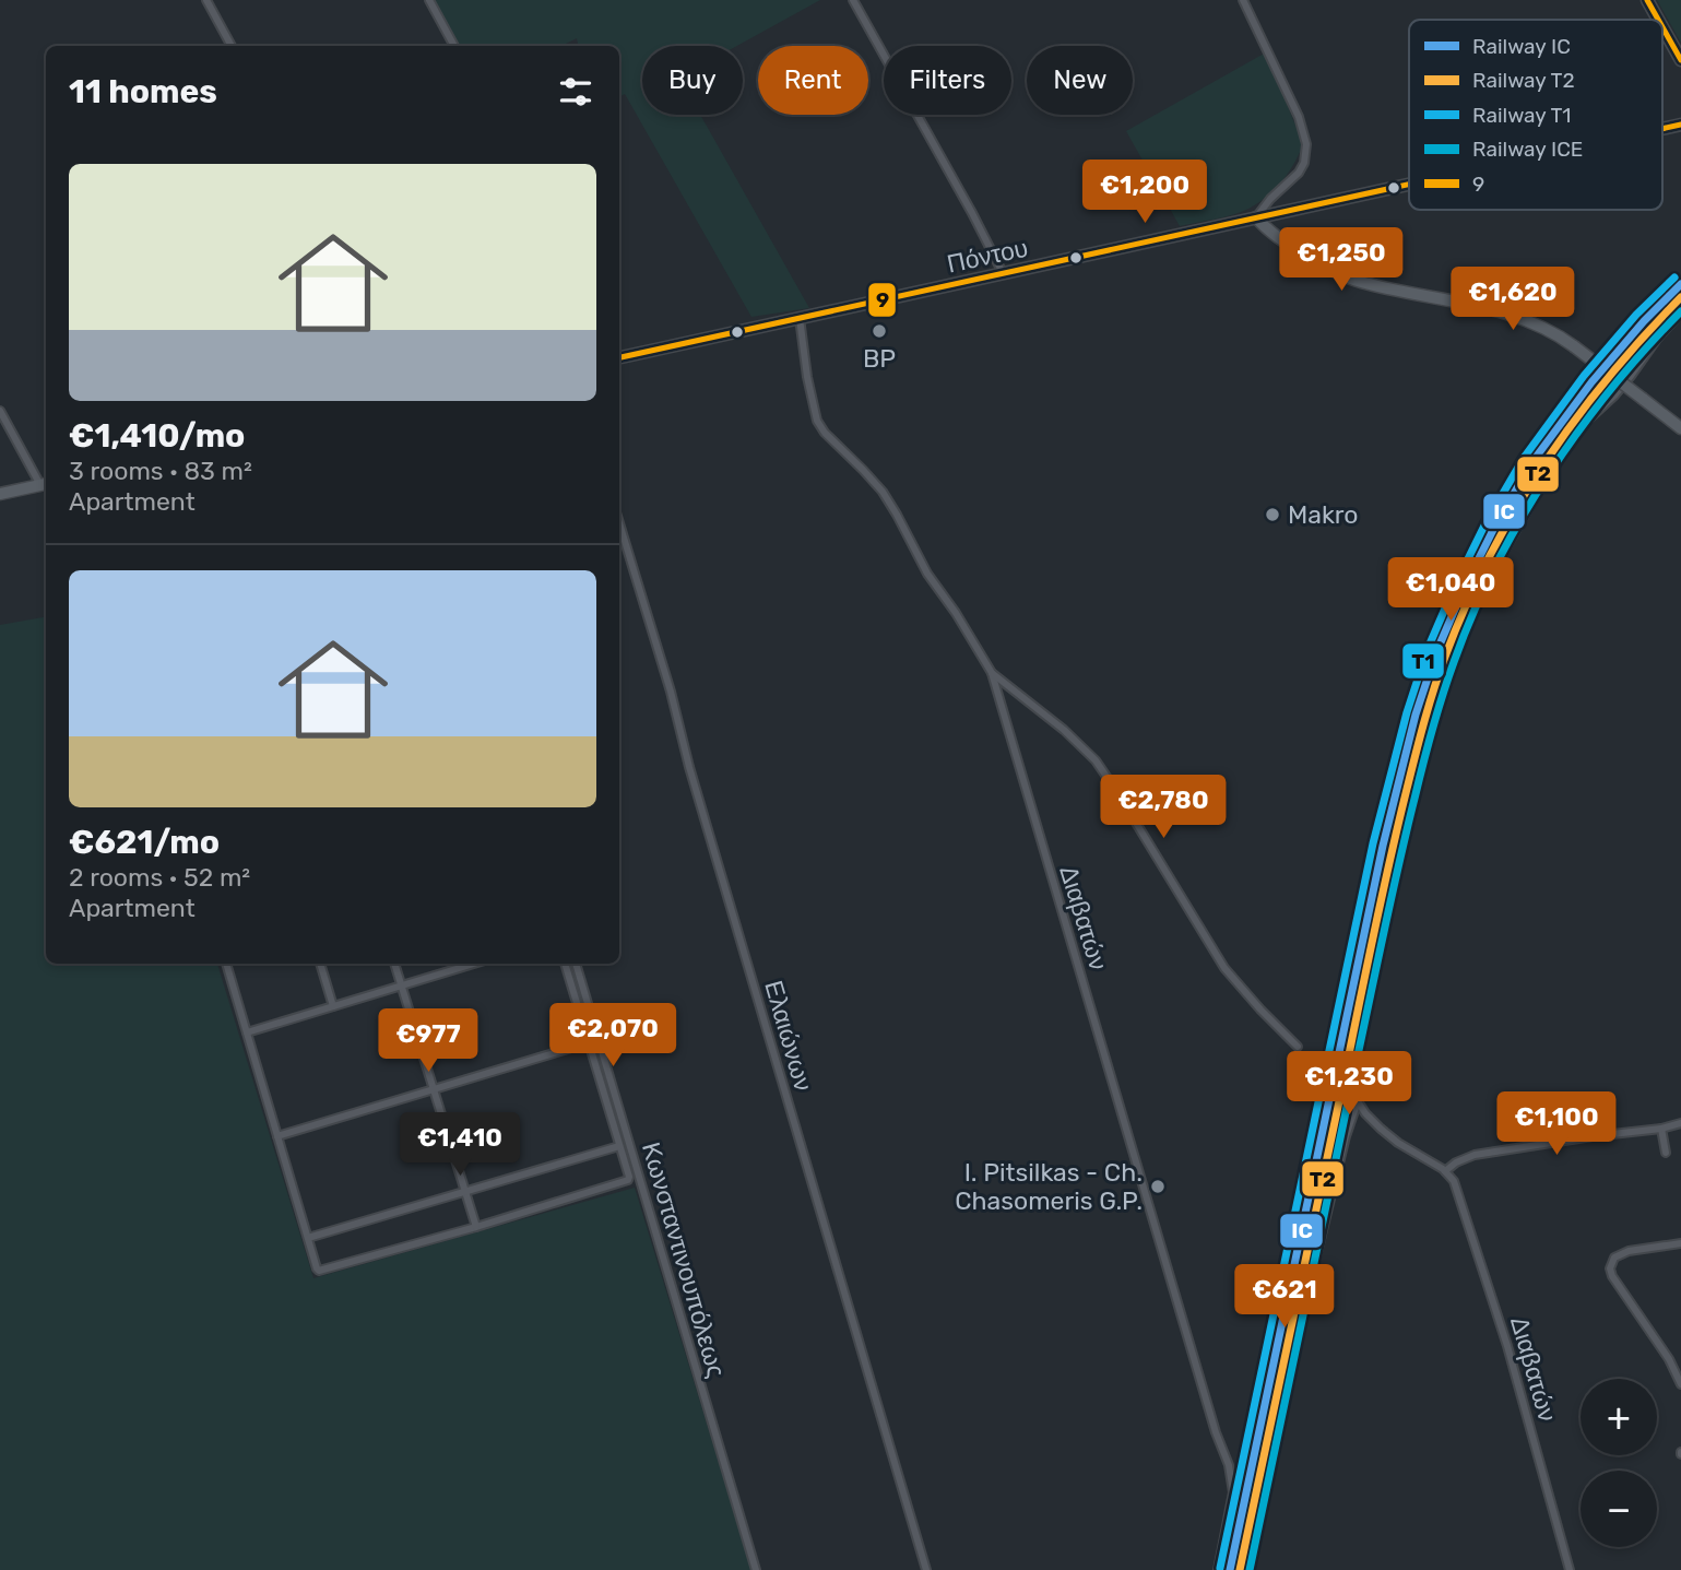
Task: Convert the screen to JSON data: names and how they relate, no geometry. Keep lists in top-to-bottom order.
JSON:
{
  "streets": {
    "street": [
      "Πόντου",
      "Διαβατών",
      "Ελαιώνων",
      "Κωνσταντινουπόλεως"
    ]
  },
  "crossings": [
    ["Πόντου", "Διαβατών"]
  ],
  "places": ["BP", "Makro", "I. Pitsilkas - Ch. Chasomeris G.P."],
  "lines": [
    "transit line 9",
    "rail line T1",
    "rail line IC",
    "rail line T2",
    "rail line ICE"
  ],
  "legend": [
    "Railway IC",
    "Railway T2",
    "Railway T1",
    "Railway ICE",
    "9"
  ],
  "page": {
    "chip": [
      "Buy",
      "Rent",
      "Filters",
      "New"
    ],
    "heading": "11 homes",
    "list": [
      {
        "name": "€1,410/mo",
        "note": "3 rooms · 83 m² · Apartment"
      },
      {
        "name": "€621/mo",
        "note": "2 rooms · 52 m² · Apartment"
      }
    ],
    "price": [
      "€1,200",
      "€1,250",
      "€1,620",
      "€1,040",
      "€2,780",
      "€2,070",
      "€977",
      "€1,230",
      "€1,100",
      "€1,410",
      "€621"
    ],
    "map_buttons": ["+", "−"]
  }
}
